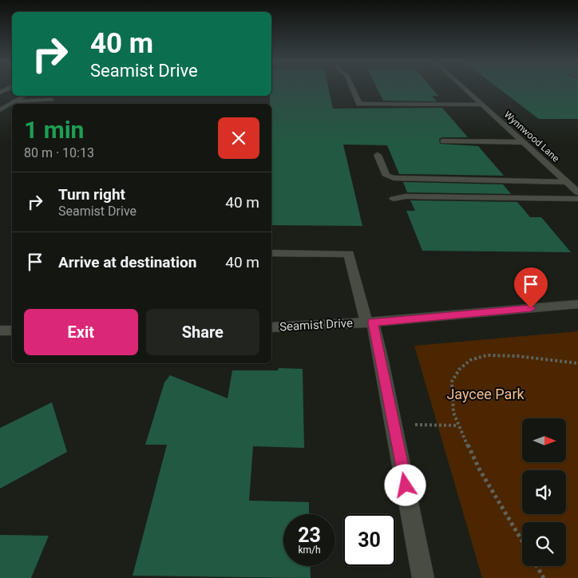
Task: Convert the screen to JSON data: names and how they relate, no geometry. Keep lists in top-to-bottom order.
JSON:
{
  "streets": {
    "street": ["Wynnwood Lane", "Seamist Drive"]
  },
  "parks": ["Jaycee Park"],
  "north": "right",
  "page": {
    "turn": ["40 m", "Seamist Drive"],
    "heading": ["1 min", "80 m · 10:13"],
    "list": [
      {
        "name": "Turn right",
        "note": "Seamist Drive",
        "value": "40 m"
      },
      {
        "name": "Arrive at destination",
        "value": "40 m"
      }
    ],
    "buttons": ["Exit", "Share"],
    "speed": "23 km/h",
    "limit": "30"
  }
}
